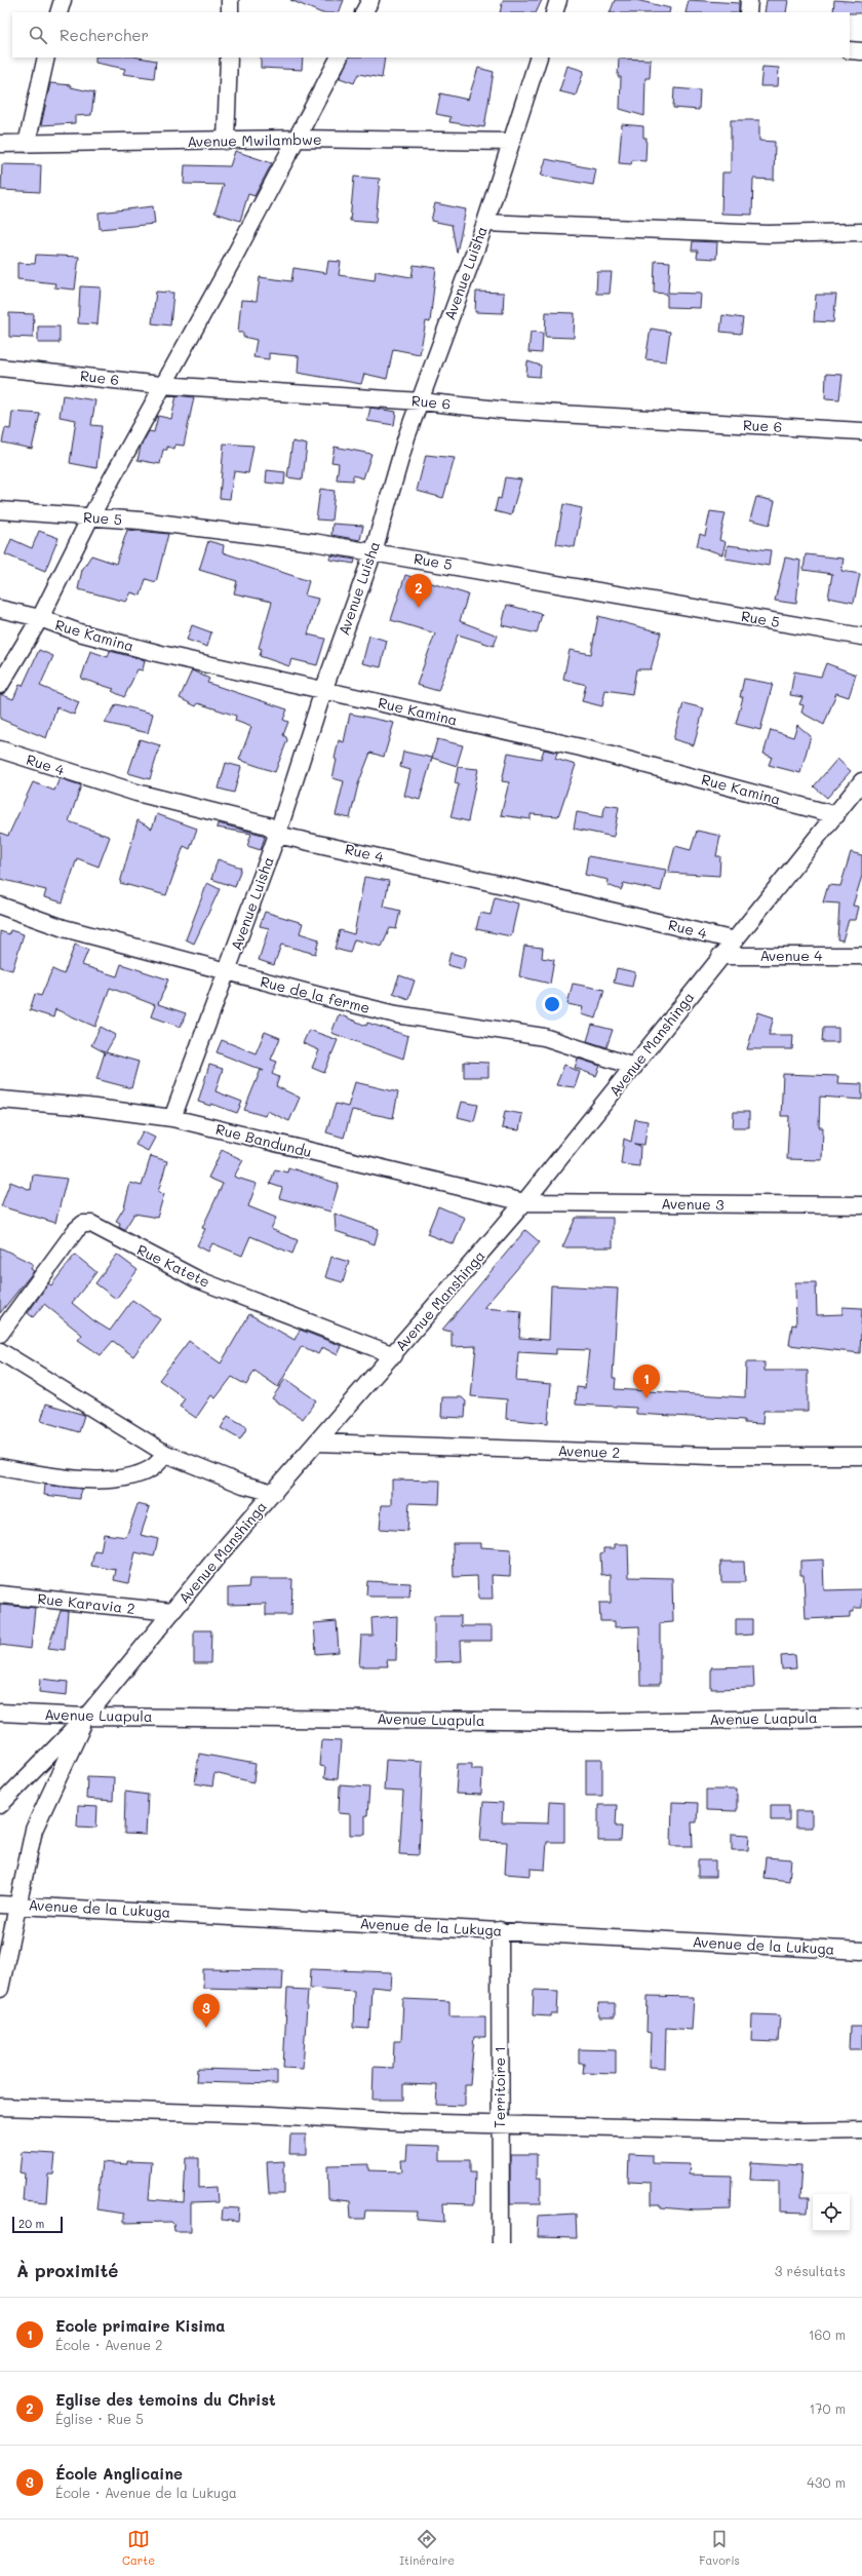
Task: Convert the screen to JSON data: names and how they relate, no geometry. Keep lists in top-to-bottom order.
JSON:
{
  "streets": {
    "street": [
      "Avenue Mwilambwe",
      "Avenue Luisha",
      "Rue 6",
      "Rue 5",
      "Rue Kamina",
      "Rue 4",
      "Avenue 4",
      "Rue de la ferme",
      "Avenue Manshinga",
      "Rue Bandundu",
      "Avenue 3",
      "Rue Katete",
      "Avenue 2",
      "Rue Karavia 2",
      "Avenue Luapula",
      "Avenue de la Lukuga",
      "Territoire 1"
    ]
  },
  "crossings": [
    ["Avenue Mwilambwe", "Avenue Luisha"],
    ["Avenue Luisha", "Rue 6"],
    ["Avenue Luisha", "Rue 5"],
    ["Avenue Luisha", "Rue Kamina"],
    ["Avenue Luisha", "Rue 4"],
    ["Avenue Luisha", "Rue de la ferme"],
    ["Avenue Luisha", "Rue Bandundu"],
    ["Rue Kamina", "Avenue Manshinga"],
    ["Rue 4", "Avenue Manshinga"],
    ["Avenue 4", "Avenue Manshinga"],
    ["Rue de la ferme", "Avenue Manshinga"],
    ["Avenue Manshinga", "Rue Bandundu"],
    ["Avenue Manshinga", "Avenue 3"],
    ["Avenue Manshinga", "Rue Katete"],
    ["Avenue Manshinga", "Avenue 2"],
    ["Avenue Manshinga", "Rue Karavia 2"],
    ["Avenue Manshinga", "Avenue Luapula"],
    ["Rue Bandundu", "Avenue 3"],
    ["Avenue de la Lukuga", "Territoire 1"]
  ],
  "scale_bar": "20 m",
  "page": {
    "search": "Rechercher",
    "pins": ["2", "1", "3"],
    "scale": "20 m",
    "heading": ["À proximité", "3 résultats"],
    "list": [
      {
        "mark": "1",
        "name": "Ecole primaire Kisima",
        "note": "École · Avenue 2",
        "value": "160 m"
      },
      {
        "mark": "2",
        "name": "Eglise des temoins du Christ",
        "note": "Église · Rue 5",
        "value": "170 m"
      },
      {
        "mark": "3",
        "name": "École Anglicaine",
        "note": "École · Avenue de la Lukuga",
        "value": "430 m"
      }
    ],
    "nav": ["Carte", "Itinéraire", "Favoris"]
  }
}
